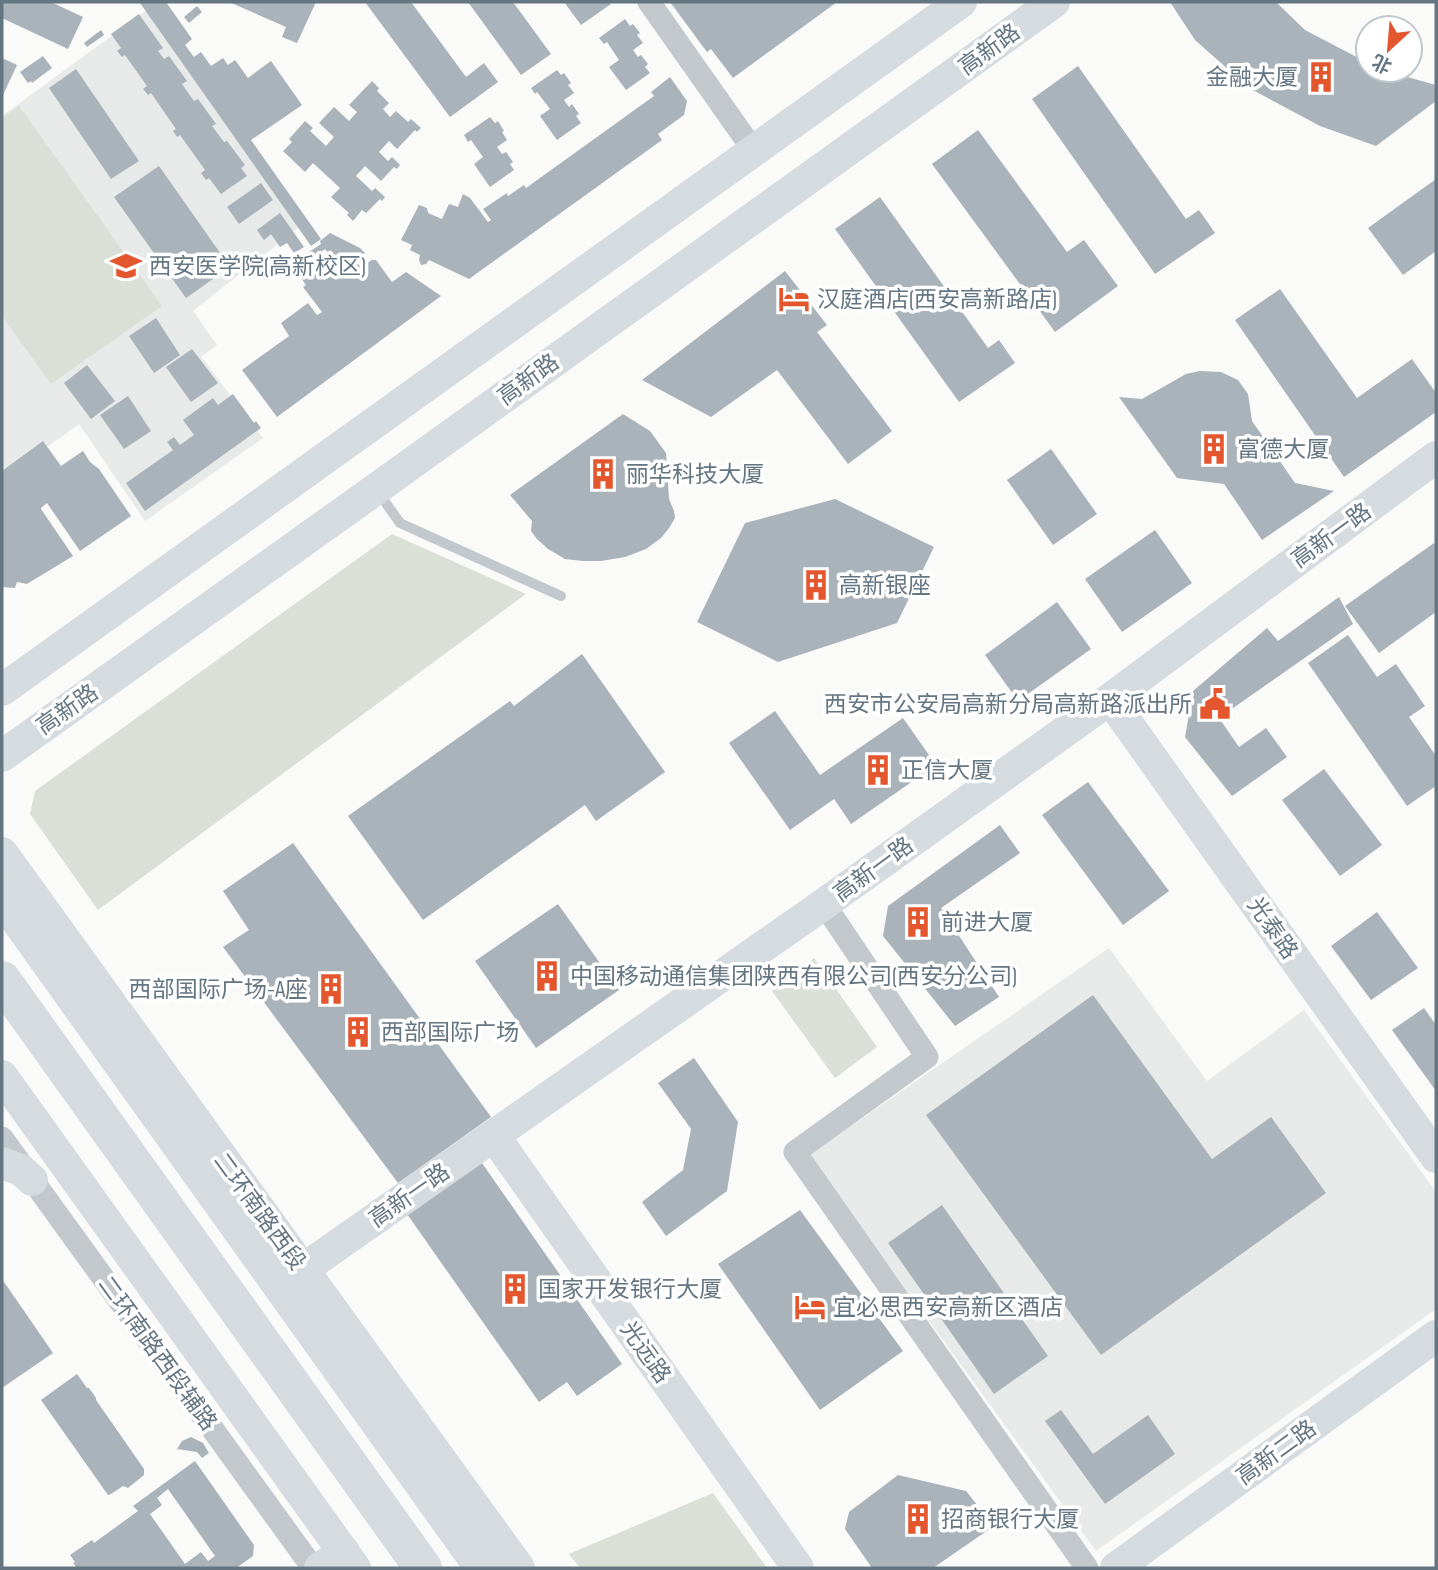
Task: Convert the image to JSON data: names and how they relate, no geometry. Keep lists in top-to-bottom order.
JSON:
{
  "streets": {
    "main road": [
      "高新路",
      "高新一路",
      "光泰路",
      "二环南路西段",
      "光远路",
      "高新二路"
    ],
    "street": ["二环南路西段辅路"]
  },
  "crossings": [
    ["高新一路", "光泰路"],
    ["高新一路", "二环南路西段"],
    ["高新一路", "光远路"]
  ],
  "places": {
    "building": [
      "金融大厦",
      "富德大厦",
      "丽华科技大厦",
      "高新银座",
      "正信大厦",
      "前进大厦",
      "中国移动通信集团陕西有限公司(西安分公司)",
      "西部国际广场-A座",
      "西部国际广场",
      "国家开发银行大厦",
      "招商银行大厦"
    ],
    "school or university": ["西安医学院(高新校区)"],
    "hotel": ["汉庭酒店(西安高新路店)", "宜必思西安高新区酒店"],
    "public building": ["西安市公安局高新分局高新路派出所"]
  },
  "north": "bottom left"
}
